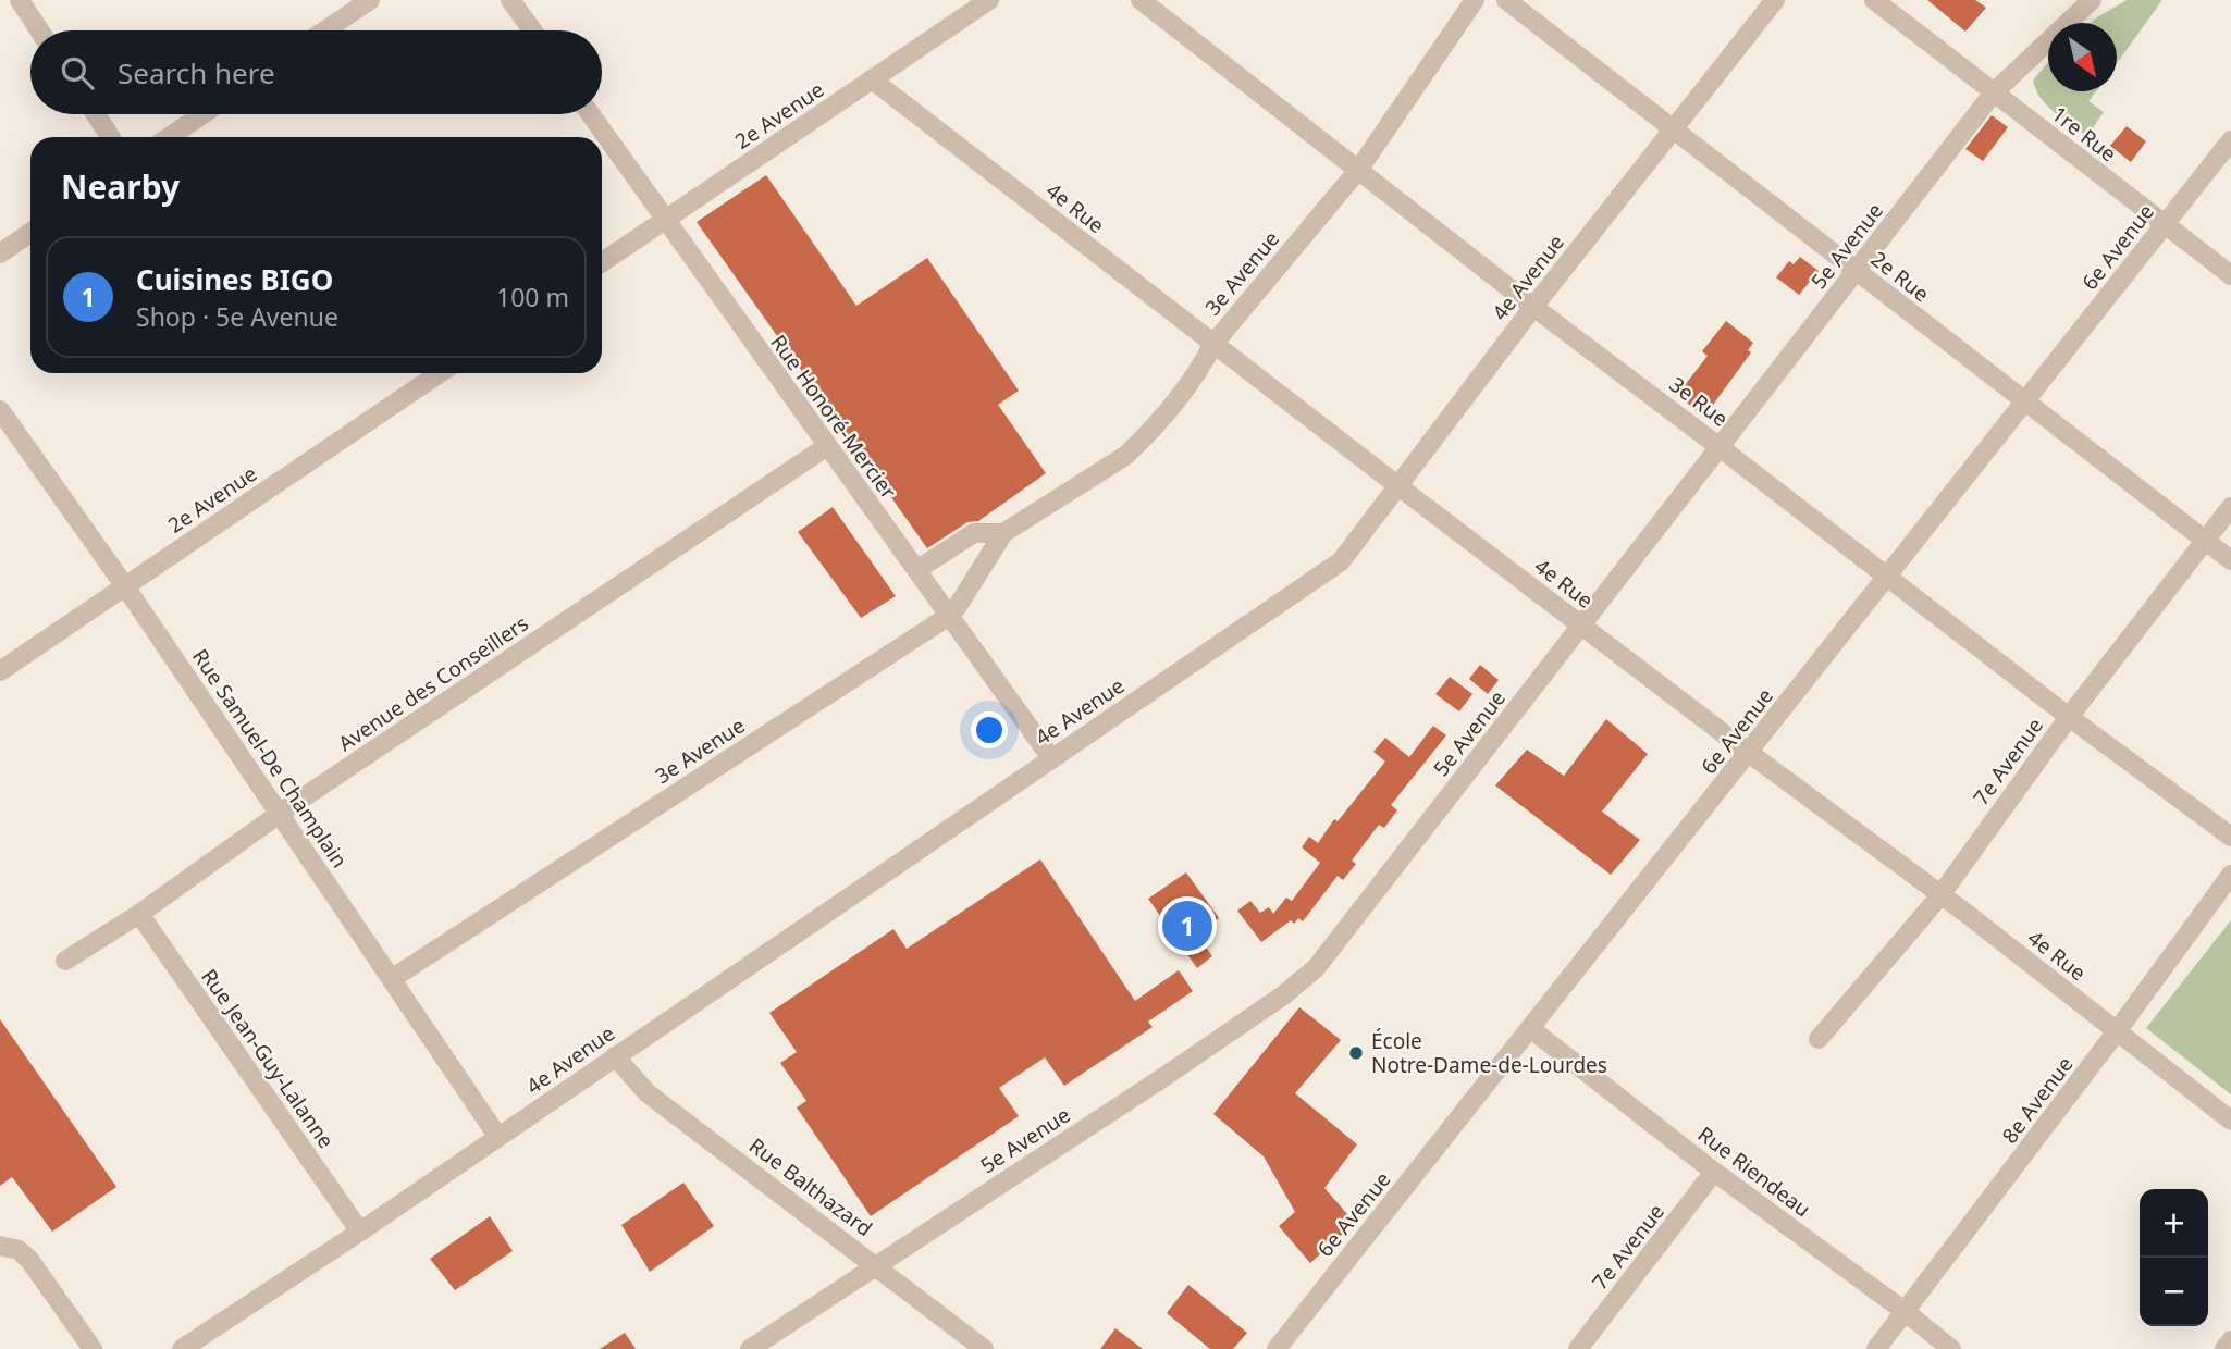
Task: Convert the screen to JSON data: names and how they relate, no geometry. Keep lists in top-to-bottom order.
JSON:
{
  "streets": {
    "street": [
      "2e Avenue",
      "1re Rue",
      "4e Rue",
      "5e Avenue",
      "6e Avenue",
      "3e Avenue",
      "2e Rue",
      "4e Avenue",
      "3e Rue",
      "Rue Honoré-Mercier",
      "Avenue des Conseillers",
      "Rue Samuel-De Champlain",
      "7e Avenue",
      "Rue Jean-Guy-Lalanne",
      "8e Avenue",
      "Rue Riendeau",
      "Rue Balthazard"
    ]
  },
  "crossings": [
    ["2e Avenue", "4e Rue"],
    ["2e Avenue", "Rue Honoré-Mercier"],
    ["2e Avenue", "Rue Samuel-De Champlain"],
    ["1re Rue", "5e Avenue"],
    ["1re Rue", "6e Avenue"],
    ["4e Rue", "5e Avenue"],
    ["4e Rue", "6e Avenue"],
    ["4e Rue", "3e Avenue"],
    ["4e Rue", "4e Avenue"],
    ["4e Rue", "7e Avenue"],
    ["4e Rue", "8e Avenue"],
    ["5e Avenue", "2e Rue"],
    ["5e Avenue", "3e Rue"],
    ["5e Avenue", "Rue Balthazard"],
    ["6e Avenue", "2e Rue"],
    ["6e Avenue", "3e Rue"],
    ["6e Avenue", "Rue Riendeau"],
    ["3e Avenue", "3e Rue"],
    ["3e Avenue", "Rue Honoré-Mercier"],
    ["3e Avenue", "Rue Samuel-De Champlain"],
    ["2e Rue", "4e Avenue"],
    ["2e Rue", "7e Avenue"],
    ["4e Avenue", "3e Rue"],
    ["4e Avenue", "Rue Honoré-Mercier"],
    ["4e Avenue", "Rue Samuel-De Champlain"],
    ["4e Avenue", "Rue Jean-Guy-Lalanne"],
    ["4e Avenue", "Rue Balthazard"],
    ["3e Rue", "7e Avenue"],
    ["Rue Honoré-Mercier", "Avenue des Conseillers"],
    ["Avenue des Conseillers", "Rue Samuel-De Champlain"],
    ["Avenue des Conseillers", "Rue Jean-Guy-Lalanne"],
    ["7e Avenue", "Rue Riendeau"],
    ["8e Avenue", "Rue Riendeau"]
  ],
  "places": ["École Notre-Dame-de-Lourdes"],
  "north": "bottom right",
  "page": {
    "search": "Search here",
    "heading": "Nearby",
    "list": [
      {
        "mark": "1",
        "name": "Cuisines BIGO",
        "note": "Shop · 5e Avenue",
        "value": "100 m"
      }
    ],
    "pins": "1",
    "map_buttons": ["+", "−"]
  }
}
